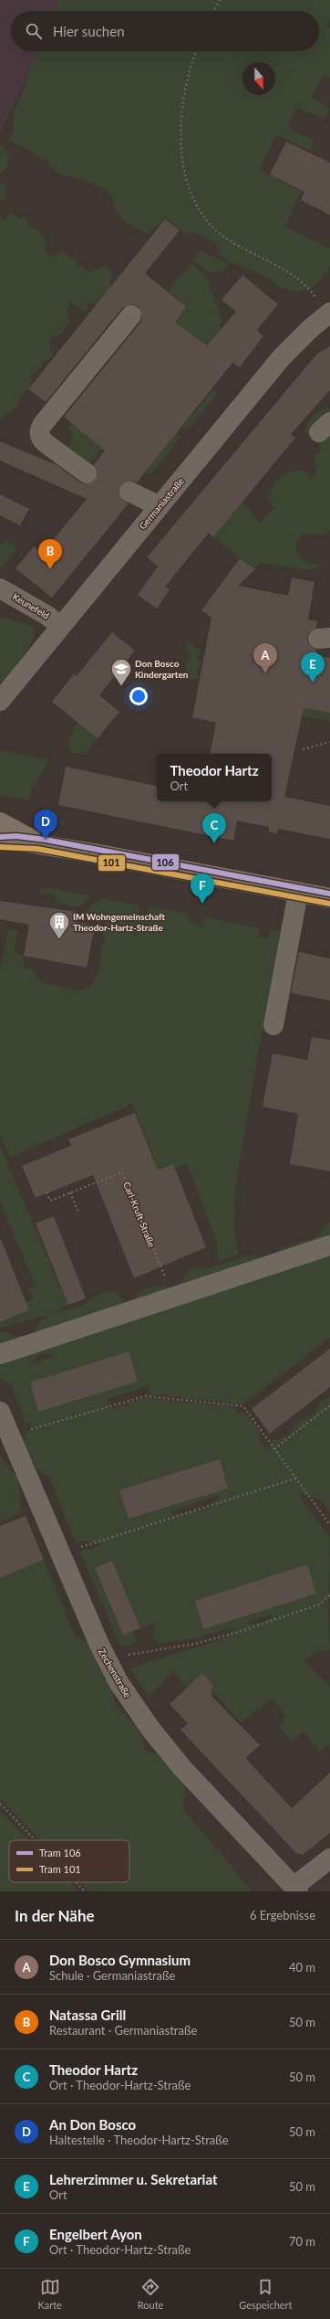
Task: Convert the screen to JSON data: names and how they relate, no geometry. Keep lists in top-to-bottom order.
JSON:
{
  "streets": {
    "street": ["Germaniastraße", "Keunefeld", "Zechenstraße"],
    "path": ["Carl-Kruft-Straße"]
  },
  "crossings": [
    ["Germaniastraße", "Keunefeld"]
  ],
  "places": {
    "school or university": ["Don Bosco Kindergarten"],
    "building": ["IM Wohngemeinschaft Theodor-Hartz-Straße"]
  },
  "lines": ["tram line 106", "tram line 101"],
  "legend": ["Tram 106", "Tram 101"],
  "north": "bottom",
  "page": {
    "search": "Hier suchen",
    "pins": [
      "B",
      "A",
      "E",
      "D",
      "C",
      "F"
    ],
    "popup": ["Theodor Hartz", "Ort"],
    "heading": ["In der Nähe", "6 Ergebnisse"],
    "list": [
      {
        "mark": "A",
        "name": "Don Bosco Gymnasium",
        "note": "Schule · Germaniastraße",
        "value": "40 m"
      },
      {
        "mark": "B",
        "name": "Natassa Grill",
        "note": "Restaurant · Germaniastraße",
        "value": "50 m"
      },
      {
        "mark": "C",
        "name": "Theodor Hartz",
        "note": "Ort · Theodor-Hartz-Straße",
        "value": "50 m"
      },
      {
        "mark": "D",
        "name": "An Don Bosco",
        "note": "Haltestelle · Theodor-Hartz-Straße",
        "value": "50 m"
      },
      {
        "mark": "E",
        "name": "Lehrerzimmer u. Sekretariat",
        "note": "Ort",
        "value": "50 m"
      },
      {
        "mark": "F",
        "name": "Engelbert Ayon",
        "note": "Ort · Theodor-Hartz-Straße",
        "value": "70 m"
      }
    ],
    "nav": ["Karte", "Route", "Gespeichert"]
  }
}
